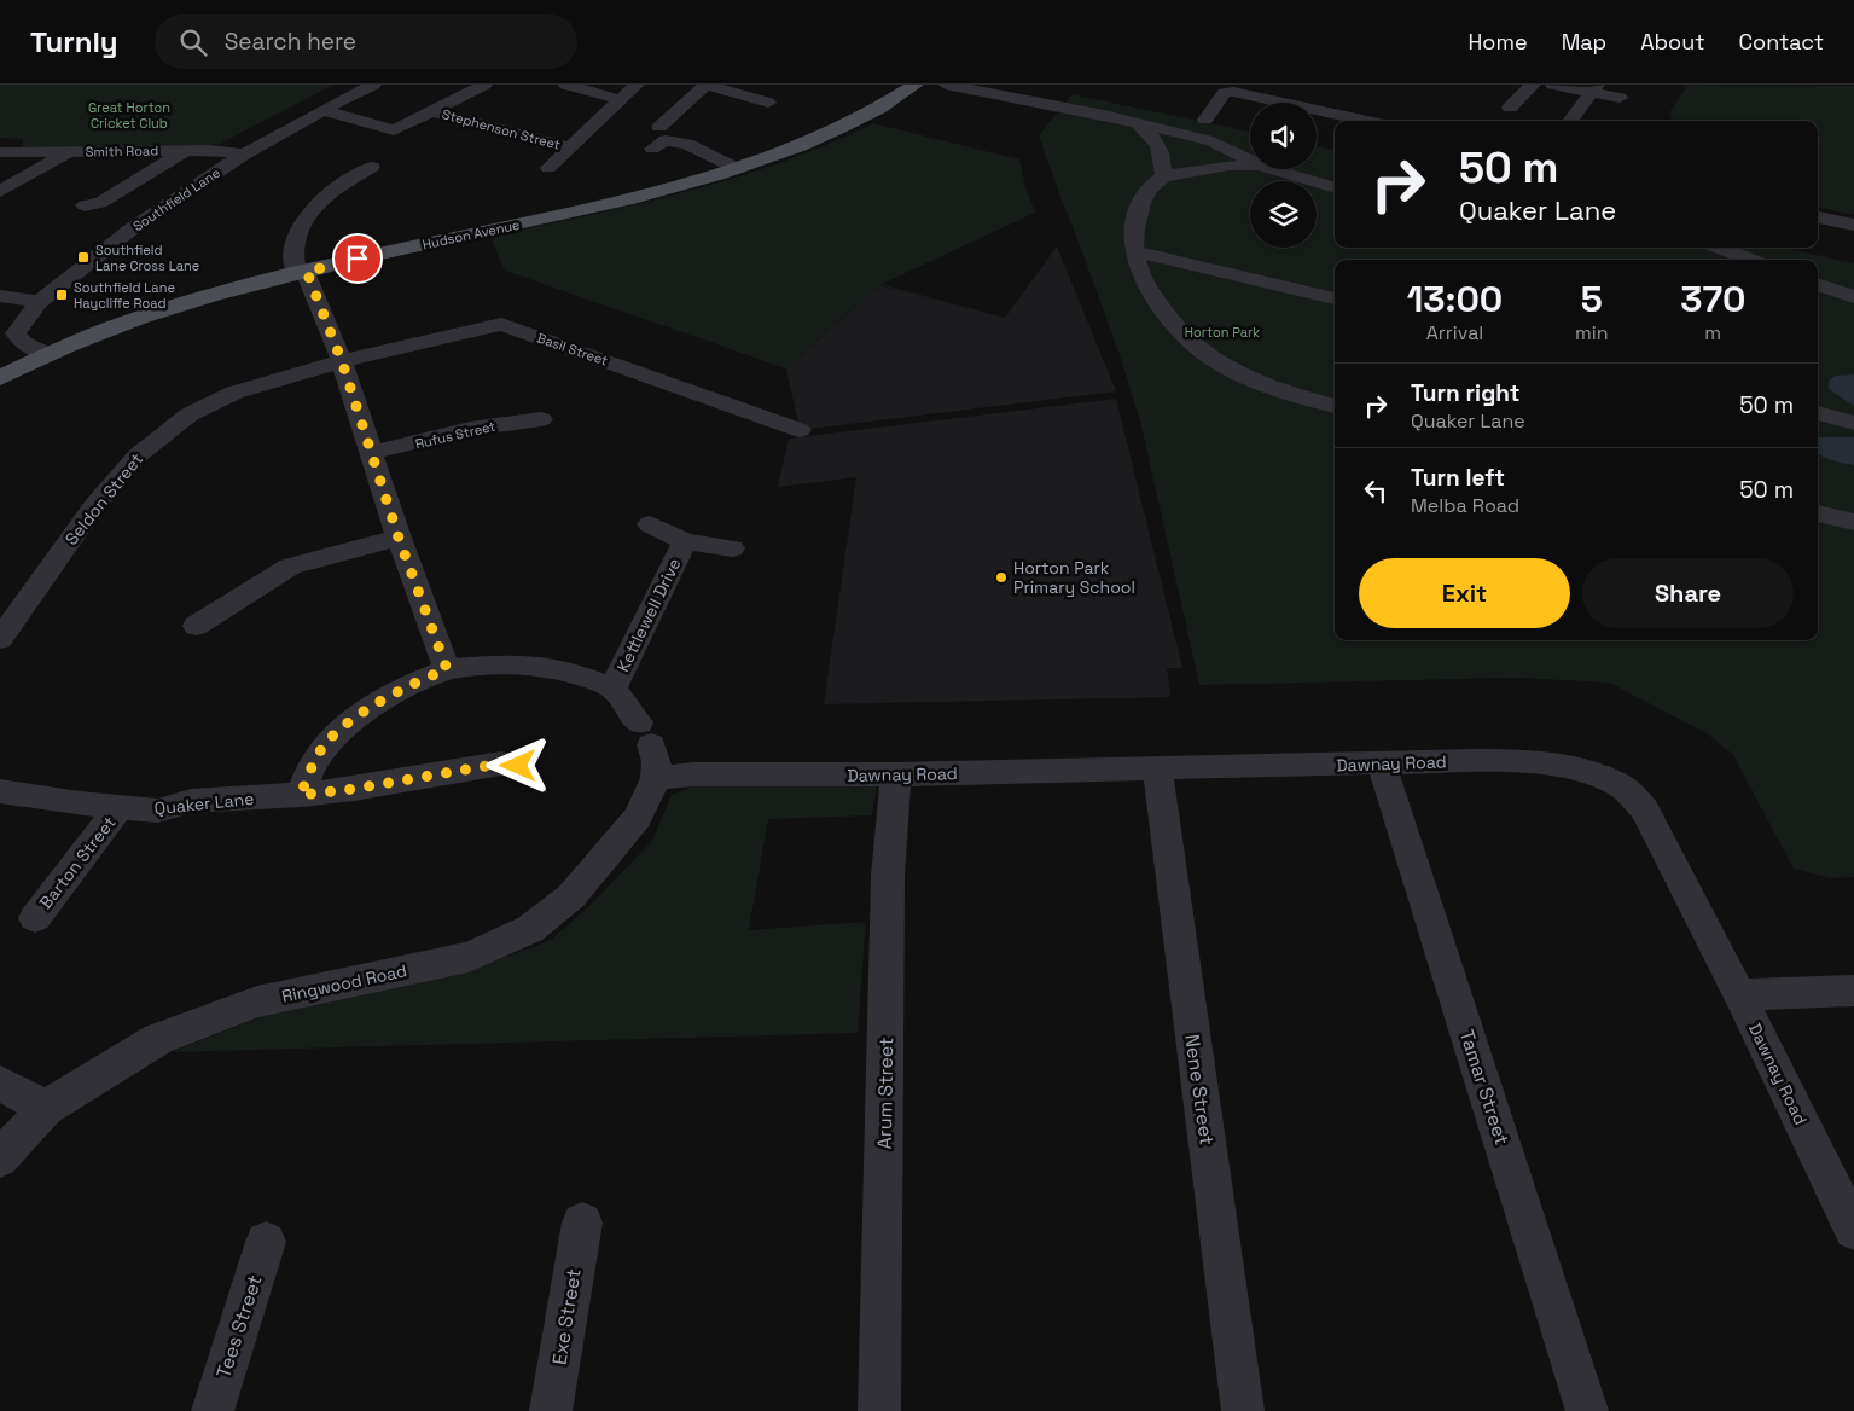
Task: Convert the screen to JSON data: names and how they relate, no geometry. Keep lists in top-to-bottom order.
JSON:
{
  "streets": {
    "main road": ["Hudson Avenue"],
    "street": [
      "Stephenson Street",
      "Smith Road",
      "Southfield Lane",
      "Basil Street",
      "Rufus Street",
      "Seldon Street",
      "Kettlewell Drive",
      "Dawnay Road",
      "Quaker Lane",
      "Barton Street",
      "Ringwood Road",
      "Tamar Street",
      "Nene Street",
      "Arum Street",
      "Exe Street",
      "Tees Street"
    ]
  },
  "crossings": [
    ["Smith Road", "Southfield Lane"],
    ["Southfield Lane", "Hudson Avenue"],
    ["Basil Street", "Seldon Street"],
    ["Dawnay Road", "Ringwood Road"],
    ["Dawnay Road", "Tamar Street"],
    ["Dawnay Road", "Nene Street"],
    ["Dawnay Road", "Arum Street"],
    ["Quaker Lane", "Barton Street"]
  ],
  "parks": ["Great Horton Cricket Club", "Horton Park"],
  "places": {
    "transit": ["Southfield Lane Cross Lane", "Southfield Lane Haycliffe Road"],
    "other": ["Horton Park Primary School"]
  },
  "page": {
    "header": "Turnly",
    "search": "Search here",
    "nav": [
      "Home",
      "Map",
      "About",
      "Contact"
    ],
    "turn": ["50 m", "Quaker Lane"],
    "eta": [
      "13:00",
      "Arrival",
      "5",
      "min",
      "370",
      "m"
    ],
    "list": [
      {
        "name": "Turn right",
        "note": "Quaker Lane",
        "value": "50 m"
      },
      {
        "name": "Turn left",
        "note": "Melba Road",
        "value": "50 m"
      }
    ],
    "buttons": ["Exit", "Share"]
  }
}
